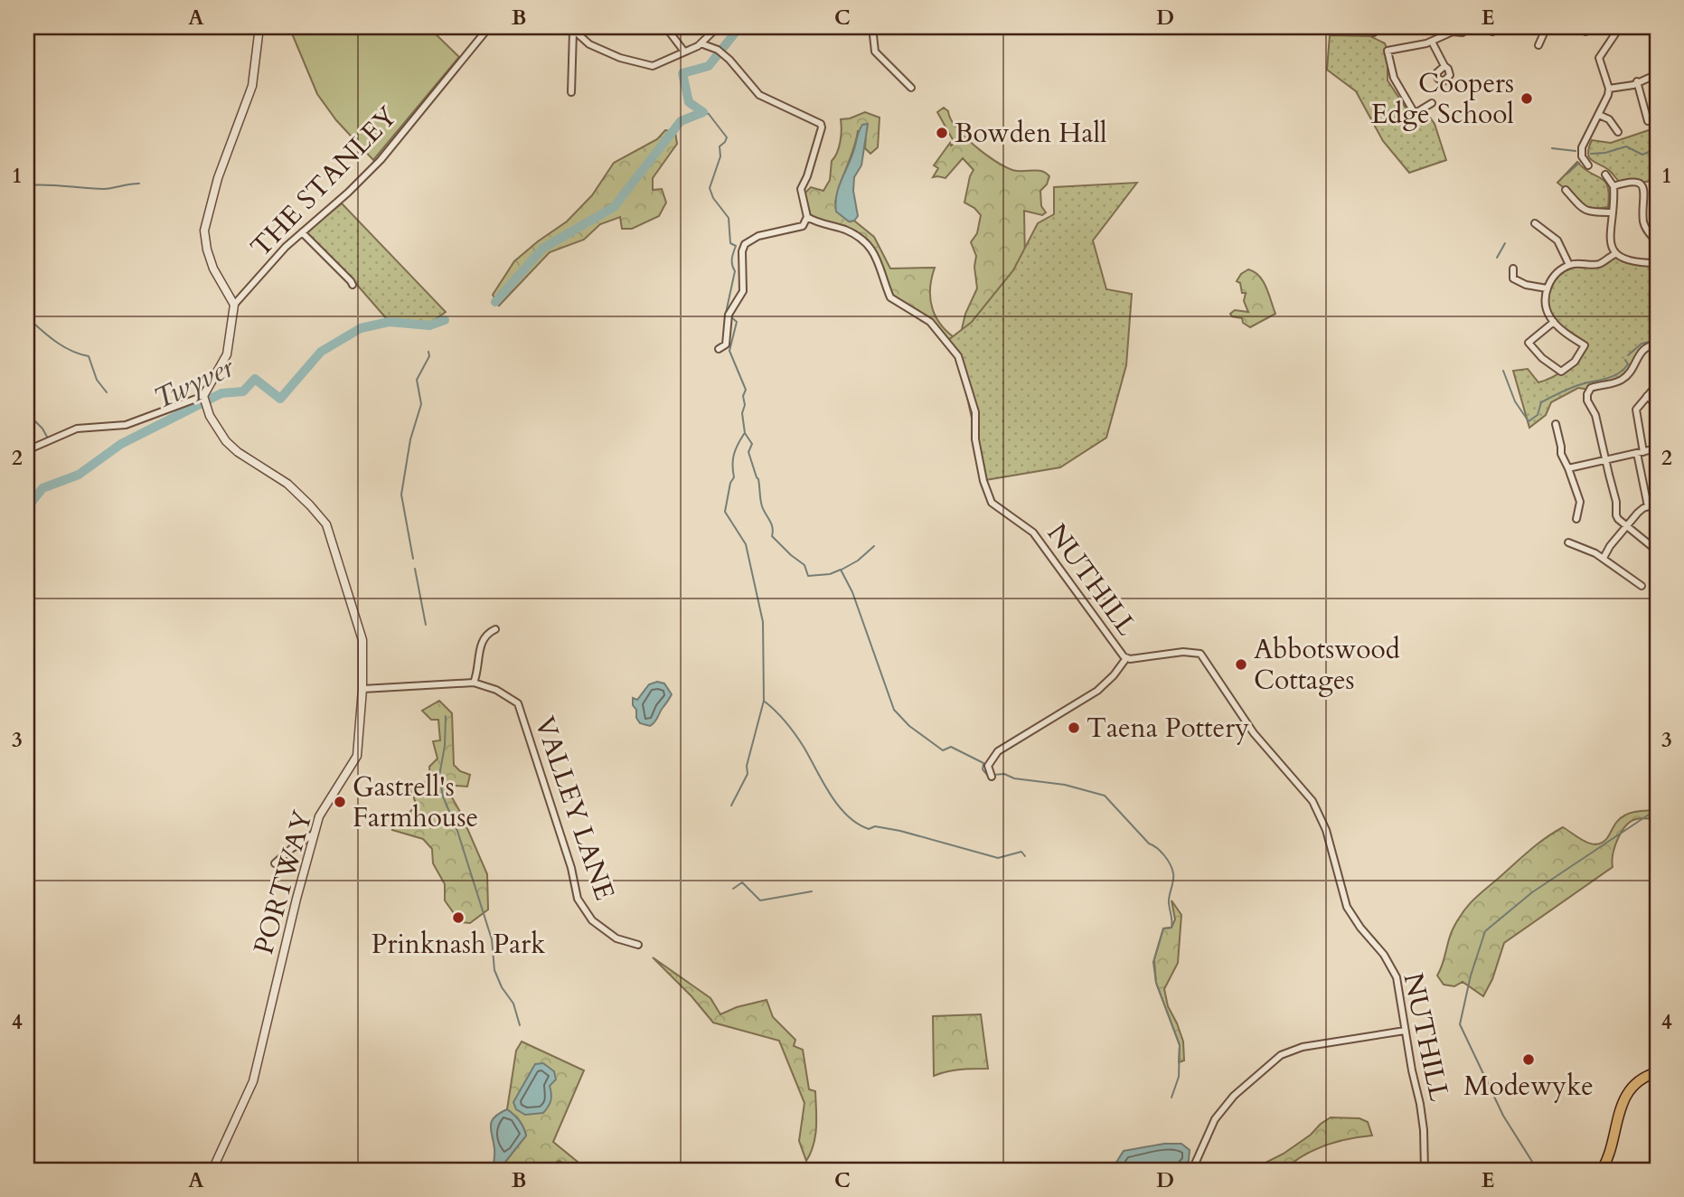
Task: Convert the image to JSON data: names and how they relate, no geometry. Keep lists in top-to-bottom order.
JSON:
{
  "streets": {
    "street": [
      "THE STANLEY",
      "NUTHILL",
      "VALLEY LANE",
      "PORTWAY"
    ]
  },
  "crossings": [
    ["VALLEY LANE", "PORTWAY"]
  ],
  "water": ["Twyver"],
  "places": [
    "Coopers Edge School",
    "Bowden Hall",
    "Abbotswood Cottages",
    "Taena Pottery",
    "Gastrell's Farmhouse",
    "Prinknash Park",
    "Modewyke"
  ],
  "grid": {
    "columns": [
      "A",
      "B",
      "C",
      "D",
      "E"
    ],
    "rows": [
      "1",
      "2",
      "3",
      "4"
    ]
  }
}
